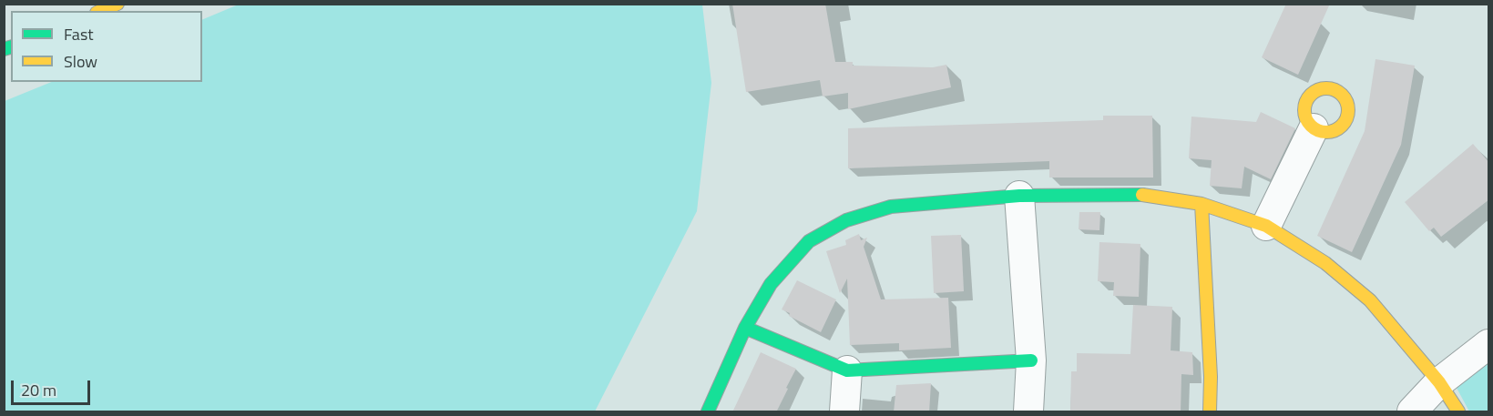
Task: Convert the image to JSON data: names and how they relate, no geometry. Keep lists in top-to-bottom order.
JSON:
{
  "legend": ["Fast", "Slow"],
  "scale_bar": "20 m"
}
